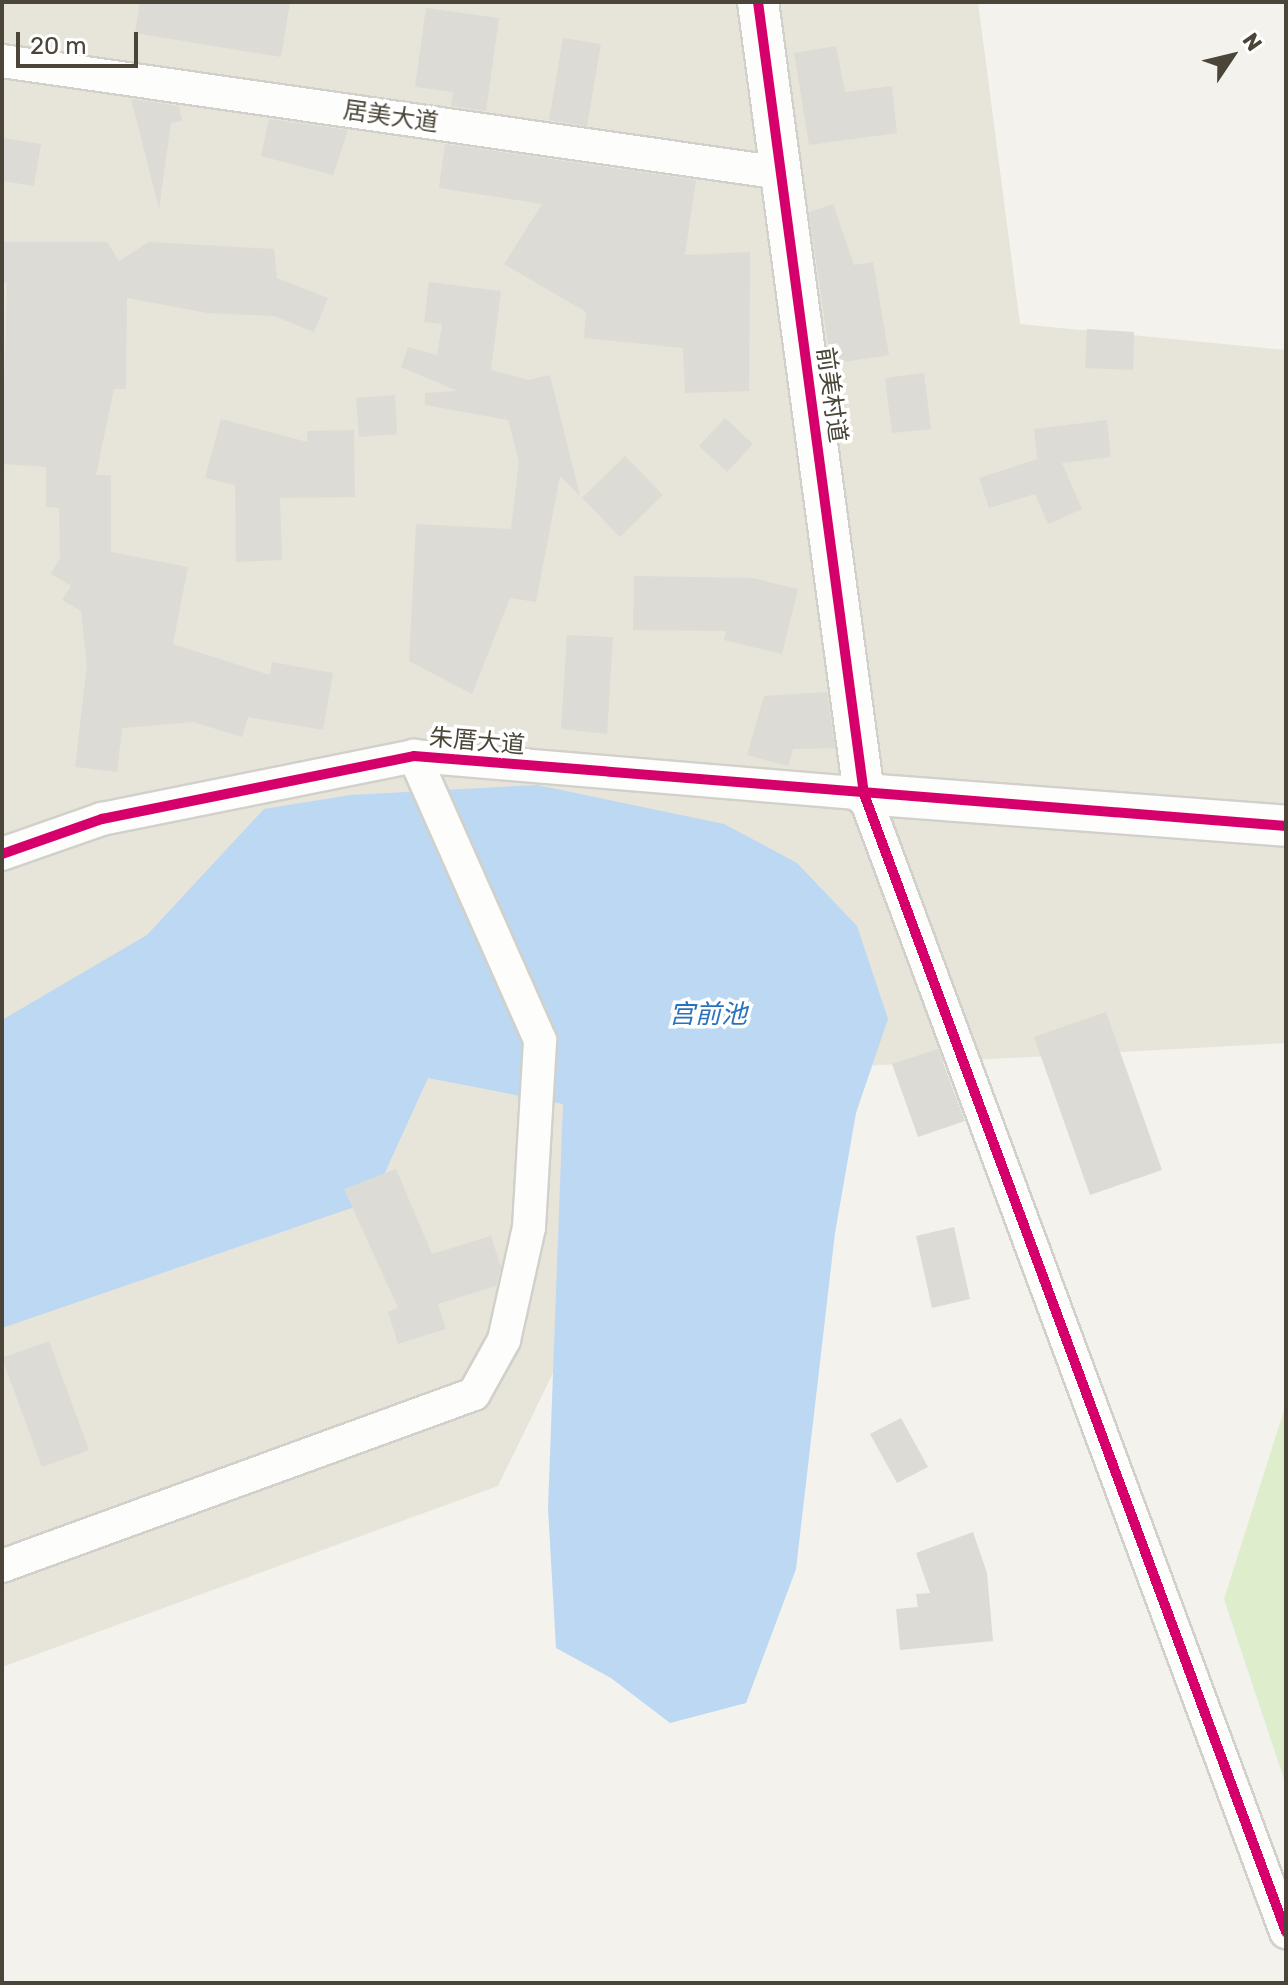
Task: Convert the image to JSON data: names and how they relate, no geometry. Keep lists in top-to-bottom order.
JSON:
{
  "streets": {
    "street": ["居美大道", "前美村道", "朱厝大道"]
  },
  "crossings": [
    ["居美大道", "前美村道"],
    ["前美村道", "朱厝大道"]
  ],
  "water": ["宫前池"],
  "scale_bar": "20 m",
  "north": "top right"
}
